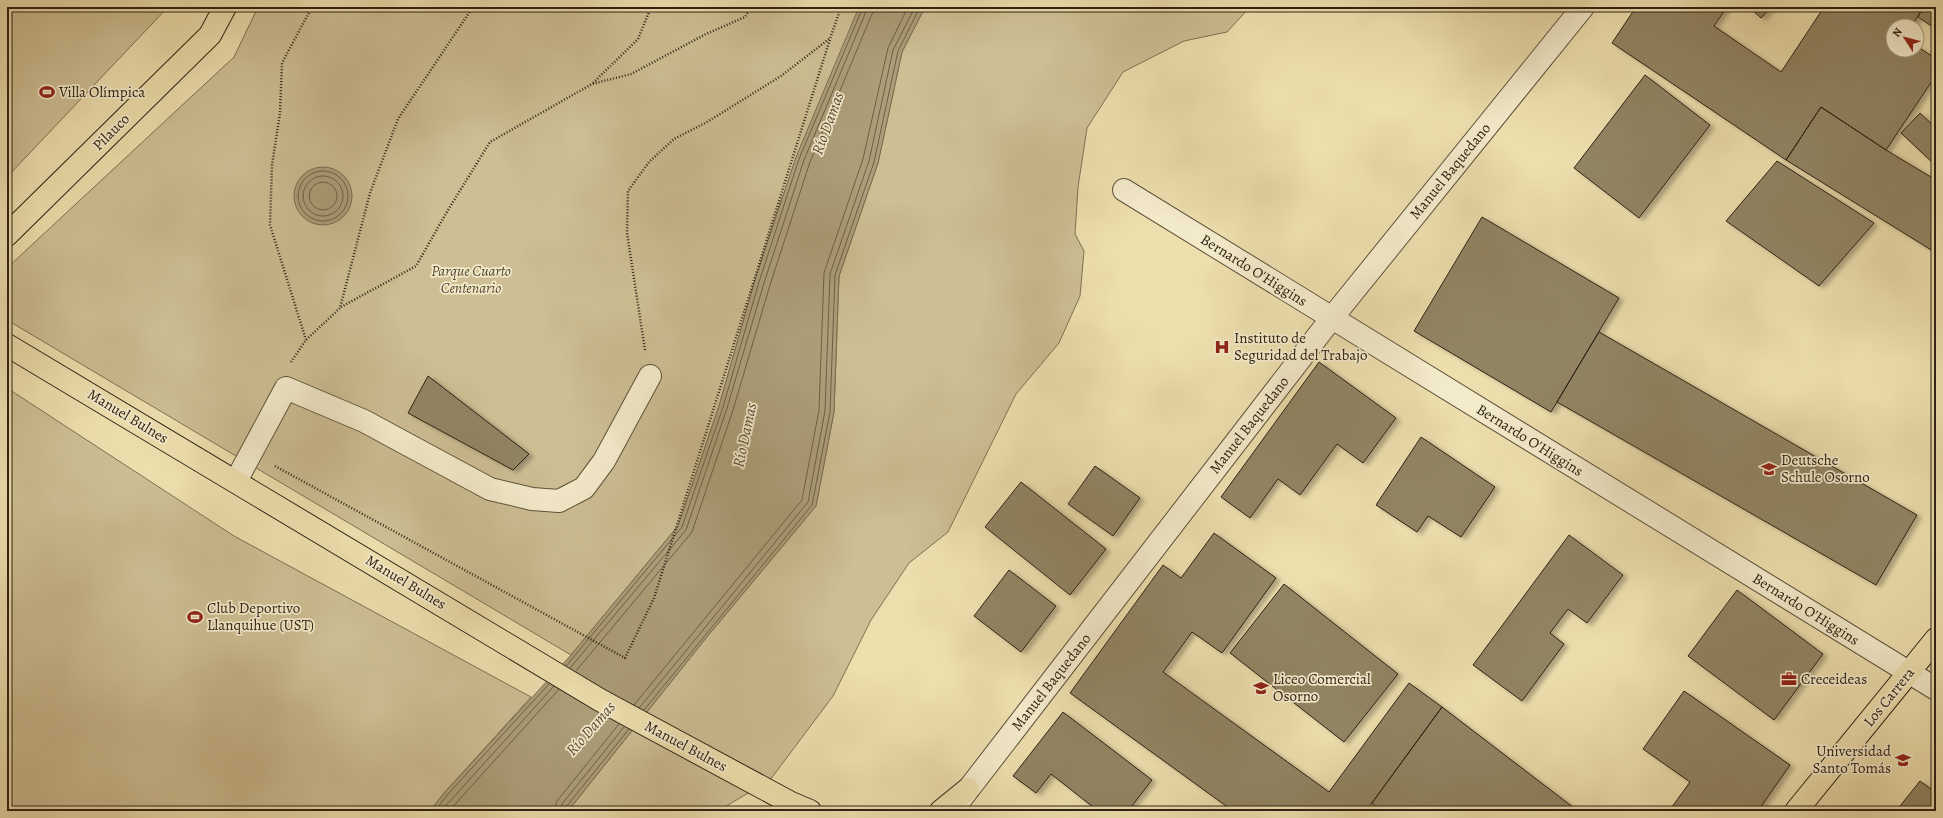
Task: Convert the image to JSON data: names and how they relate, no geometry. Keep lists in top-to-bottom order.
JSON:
{
  "streets": {
    "main road": ["Pilauco", "Manuel Bulnes", "Los Carrera"],
    "street": ["Manuel Baquedano", "Bernardo O'Higgins"]
  },
  "crossings": [
    ["Manuel Baquedano", "Bernardo O'Higgins"],
    ["Bernardo O'Higgins", "Los Carrera"]
  ],
  "water": ["Río Damas"],
  "parks": ["Parque Cuarto Centenario"],
  "places": {
    "sports": ["Villa Olímpica", "Club Deportivo Llanquihue (UST)"],
    "hospital": ["Instituto de Seguridad del Trabajo"],
    "school or university": ["Deutsche Schule Osorno", "Liceo Comercial Osorno", "Universidad Santo Tomás"],
    "office": ["Creceideas"]
  },
  "north": "top left"
}
